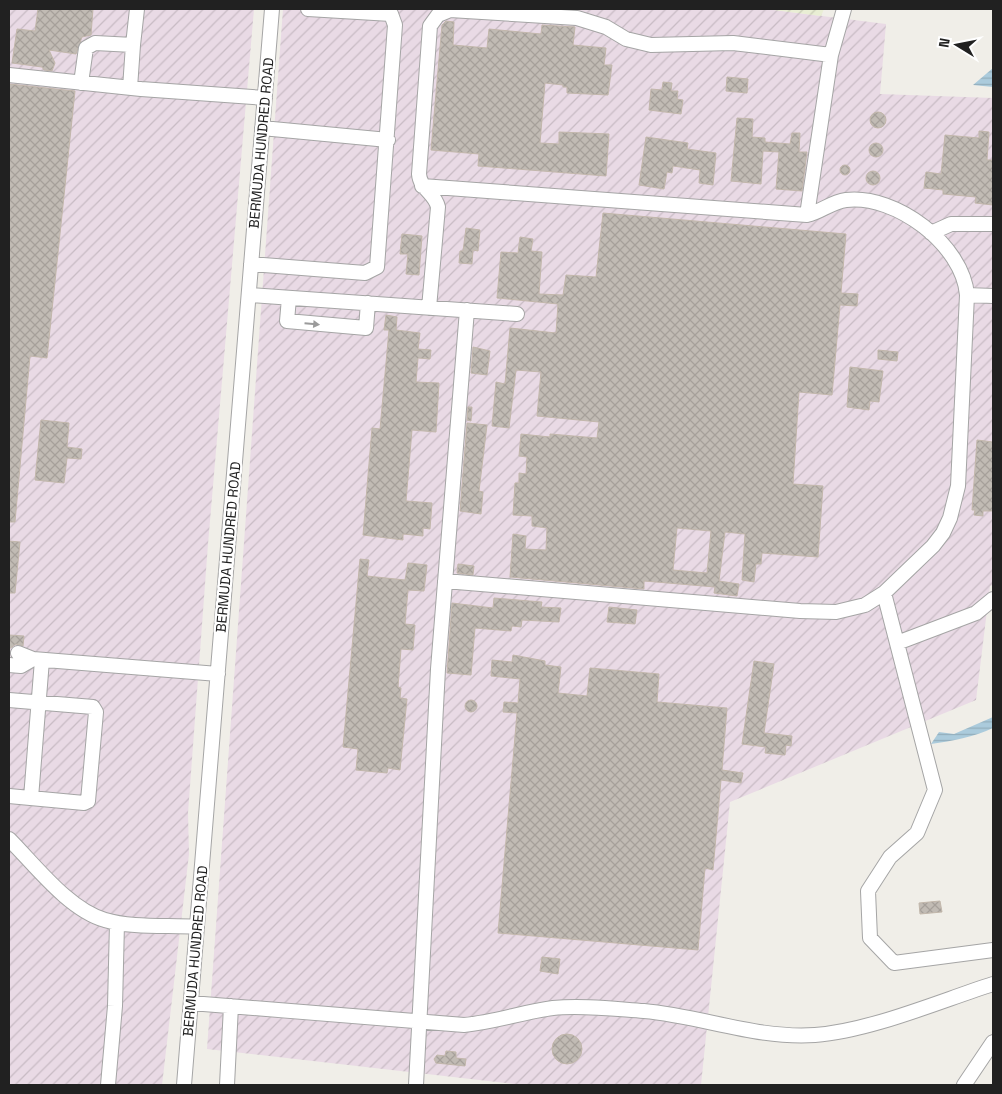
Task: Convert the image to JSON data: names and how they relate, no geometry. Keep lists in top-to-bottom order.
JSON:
{
  "streets": {
    "street": ["BERMUDA HUNDRED ROAD"]
  },
  "north": "left"
}
